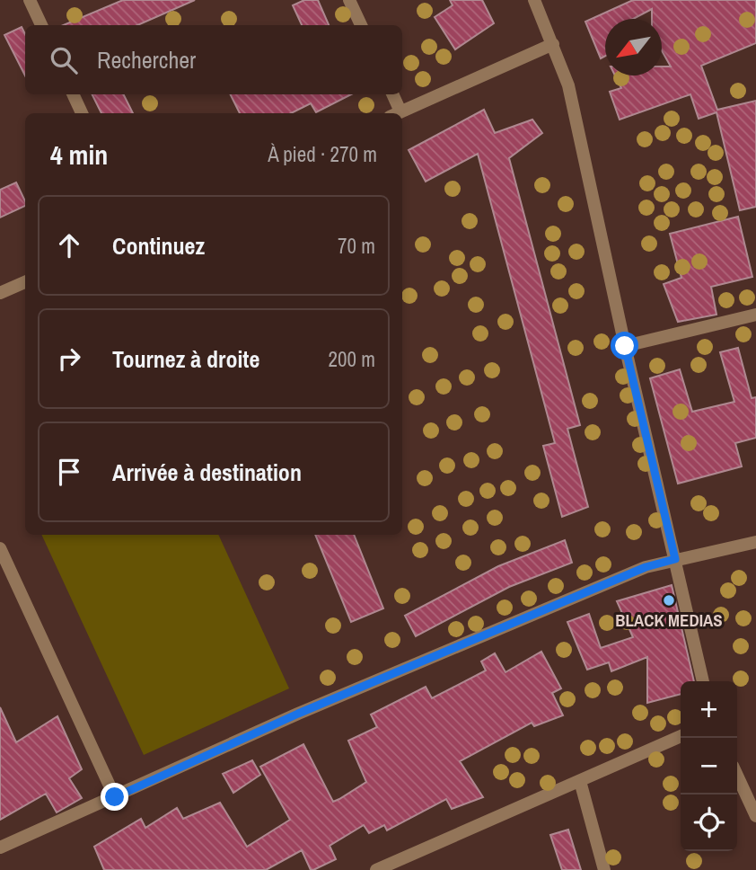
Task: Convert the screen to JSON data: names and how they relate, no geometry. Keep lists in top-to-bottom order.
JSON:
{
  "places": ["BLACK MEDIAS"],
  "north": "bottom left",
  "page": {
    "search": "Rechercher",
    "heading": ["4 min", "À pied · 270 m"],
    "list": [
      ["Continuez", "70 m"],
      ["Tournez à droite", "200 m"],
      "Arrivée à destination"
    ],
    "map_buttons": ["+", "−"]
  }
}
